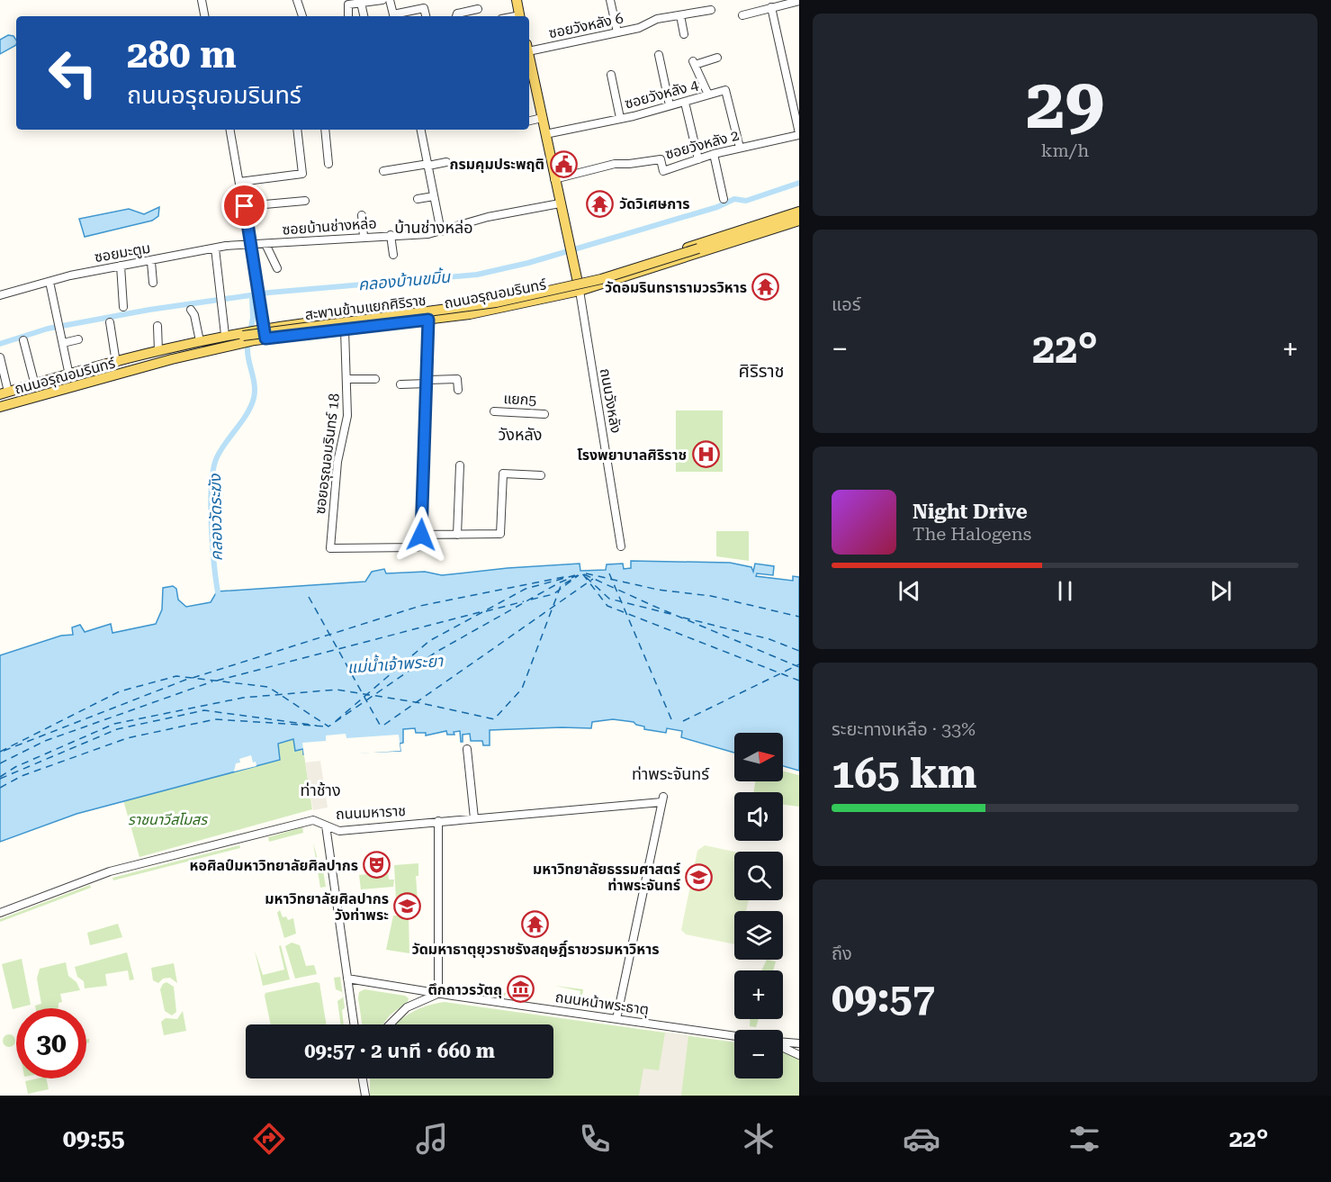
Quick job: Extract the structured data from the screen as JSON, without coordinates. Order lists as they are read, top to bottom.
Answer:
{
  "streets": {
    "main road": ["ถนนอรุณอมรินทร์", "สะพานข้ามแยกศิริราช", "ถนนวังหลัง"],
    "street": [
      "ซอยวังหลัง 6",
      "ซอยวังหลัง 4",
      "ซอยวังหลัง 2",
      "ซอยบ้านช่างหล่อ",
      "ซอยมะตูม",
      "แยก5",
      "ซอยอรุณอมรินทร์ 18",
      "ถนนมหาราช",
      "ถนนหน้าพระธาตุ"
    ]
  },
  "crossings": [
    ["ซอยวังหลัง 4", "ซอยวังหลัง 2"],
    ["ซอยวังหลัง 4", "ถนนวังหลัง"],
    ["ซอยวังหลัง 2", "ถนนวังหลัง"],
    ["ซอยบ้านช่างหล่อ", "ซอยมะตูม"],
    ["ซอยบ้านช่างหล่อ", "ถนนวังหลัง"],
    ["ถนนอรุณอมรินทร์", "สะพานข้ามแยกศิริราช"],
    ["ถนนอรุณอมรินทร์", "ถนนวังหลัง"],
    ["ถนนอรุณอมรินทร์", "ซอยอรุณอมรินทร์ 18"],
    ["ถนนมหาราช", "ถนนหน้าพระธาตุ"]
  ],
  "districts": [
    "บ้านช่างหล่อ",
    "ศิริราช",
    "วังหลัง",
    "ท่าพระจันทร์",
    "ท่าช้าง"
  ],
  "water": ["คลองบ้านขมิ้น", "คลองวัดระฆัง", "แม่น้ำเจ้าพระยา"],
  "parks": ["ราชนาวีสโมสร"],
  "places": {
    "public building": ["กรมคุมประพฤติ"],
    "temple": ["วัดวิเศษการ", "วัดอมรินทรารามวรวิหาร", "วัดมหาธาตุยุวราชรังสฤษฎิ์ราชวรมหาวิหาร"],
    "hospital": ["โรงพยาบาลศิริราช"],
    "theatre": ["หอศิลป์มหาวิทยาลัยศิลปากร"],
    "school or university": ["มหาวิทยาลัยธรรมศาสตร์ ท่าพระจันทร์", "มหาวิทยาลัยศิลปากร วังท่าพระ"],
    "museum": ["ตึกถาวรวัตถุ"]
  },
  "north": "right",
  "page": {
    "tile": [
      ["29", "km/h"],
      "แอร์",
      ["ระยะทางเหลือ · 33%", "165 km"],
      ["ถึง", "09:57"]
    ],
    "turn": ["280 m", "ถนนอรุณอมรินทร์"],
    "heat": ["−", "22°", "+"],
    "song": ["Night Drive", "The Halogens"],
    "map_buttons": ["+", "−"],
    "limit": "30",
    "trip": "09:57 · 2 นาที · 660 m",
    "tabs": ["09:55", "22°"]
  }
}
